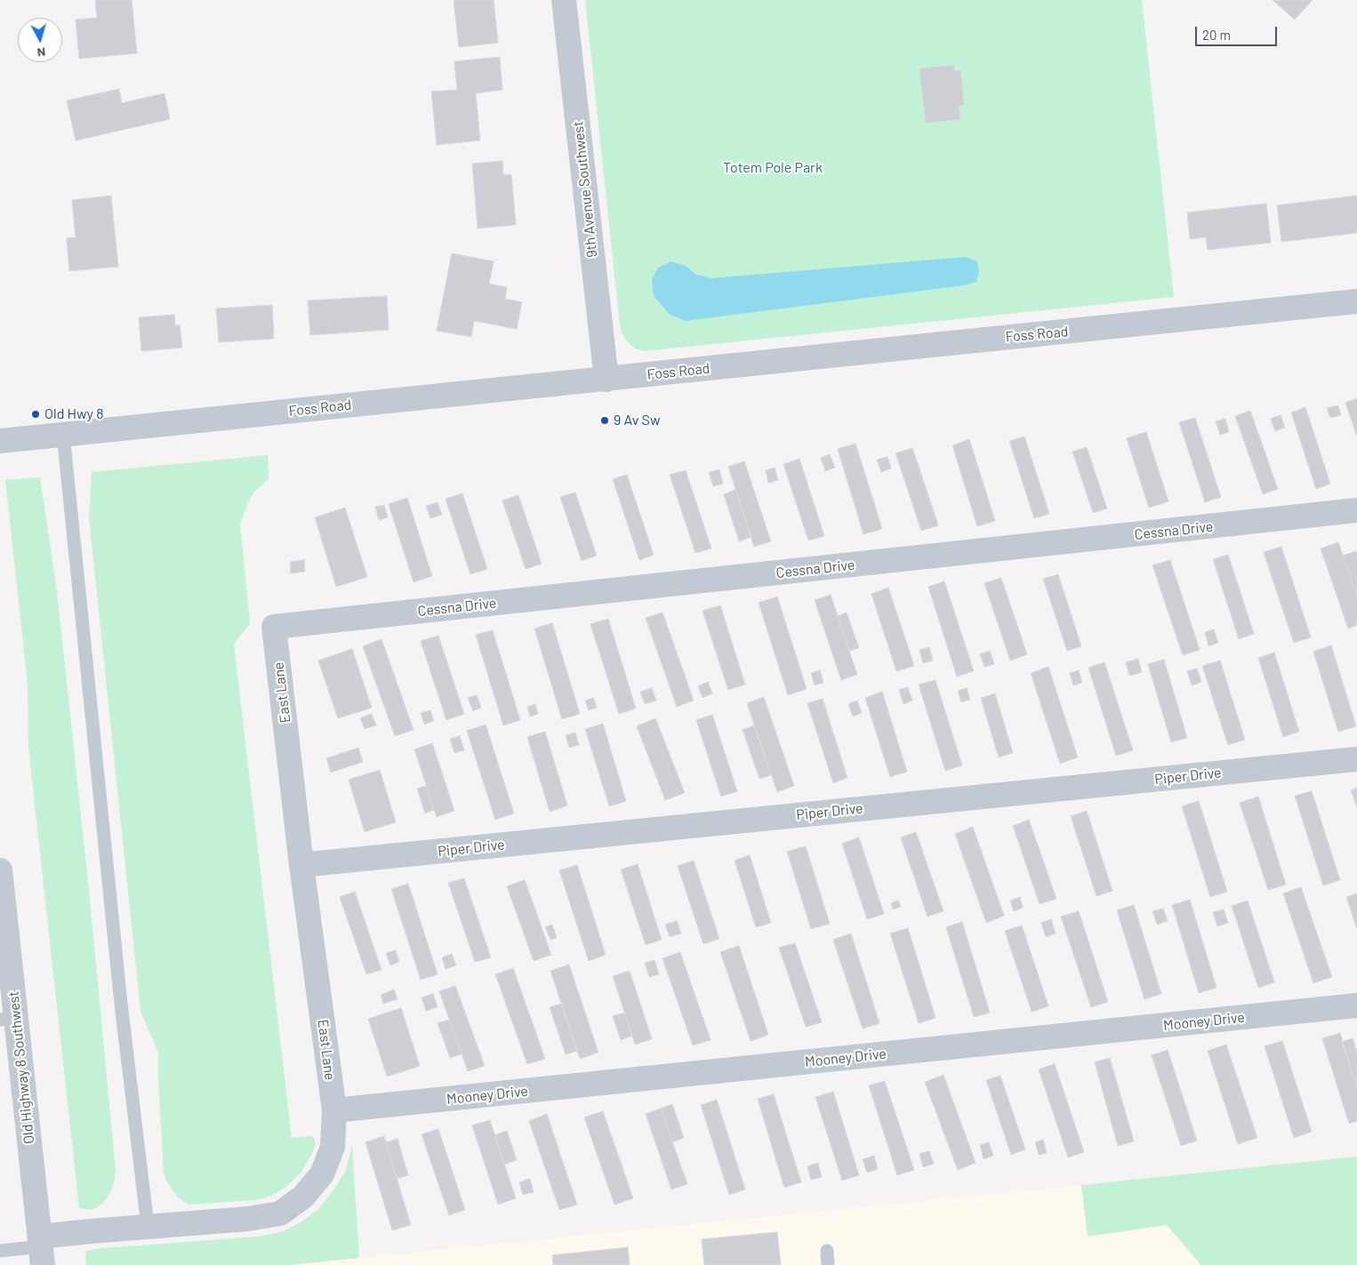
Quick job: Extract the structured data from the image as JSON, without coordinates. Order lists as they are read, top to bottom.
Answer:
{
  "streets": {
    "street": [
      "9th Avenue Southwest",
      "Foss Road",
      "Cessna Drive",
      "East Lane",
      "Piper Drive",
      "Mooney Drive",
      "Old Highway 8 Southwest"
    ]
  },
  "crossings": [
    ["9th Avenue Southwest", "Foss Road"],
    ["Cessna Drive", "East Lane"],
    ["East Lane", "Piper Drive"],
    ["East Lane", "Mooney Drive"],
    ["East Lane", "Old Highway 8 Southwest"]
  ],
  "parks": ["Totem Pole Park"],
  "places": ["Old Hwy 8", "9 Av Sw"],
  "scale_bar": "20 m",
  "north": "bottom"
}
